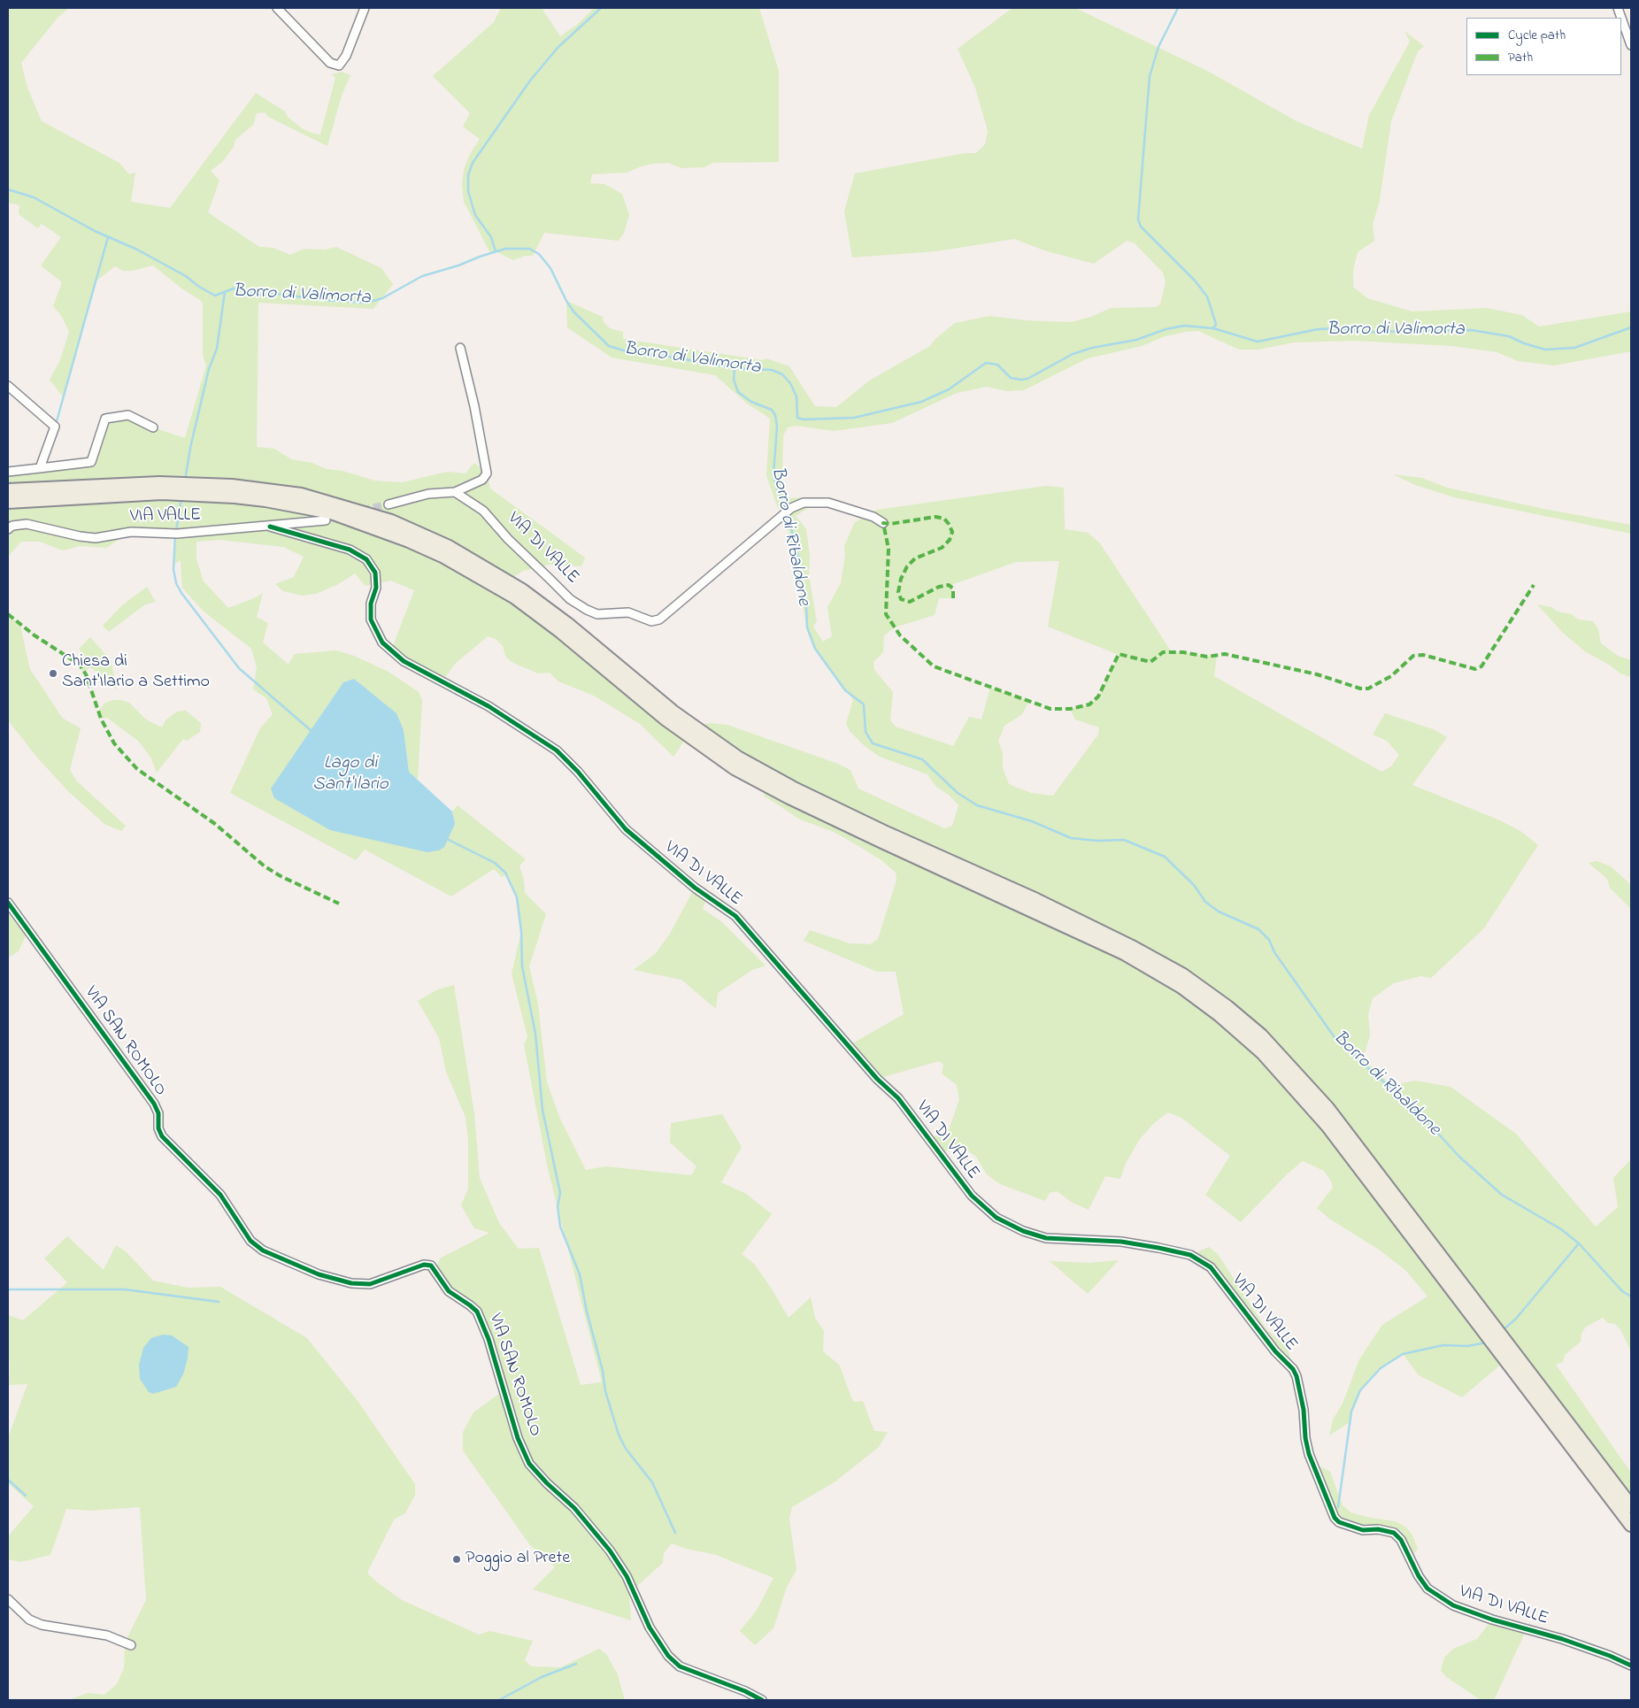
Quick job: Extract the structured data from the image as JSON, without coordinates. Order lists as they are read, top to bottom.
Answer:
{
  "streets": {
    "street": ["VIA VALLE", "VIA DI VALLE", "VIA SAN ROMOLO"]
  },
  "crossings": [
    ["VIA VALLE", "VIA DI VALLE"]
  ],
  "water": ["Borro di Valimorta", "Borro di Ribaldone", "Lago di Sant'Ilario"],
  "places": ["Chiesa di Sant'Ilario a Settimo", "Poggio al Prete"],
  "legend": ["Cycle path", "Path"]
}
